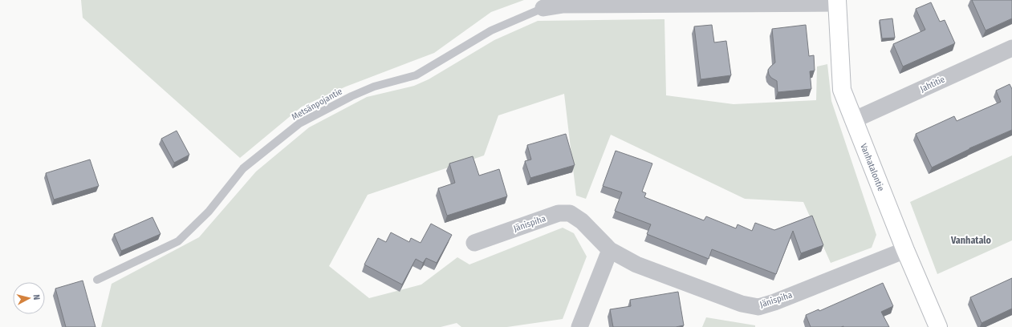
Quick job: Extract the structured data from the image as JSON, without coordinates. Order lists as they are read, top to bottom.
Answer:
{
  "streets": {
    "street": ["Jahtitie", "Vanhatalontie", "Jänispiha"],
    "lane": ["Metsänpojantie"]
  },
  "crossings": [
    ["Jahtitie", "Vanhatalontie"],
    ["Vanhatalontie", "Jänispiha"]
  ],
  "districts": ["Vanhatalo"],
  "north": "right"
}
